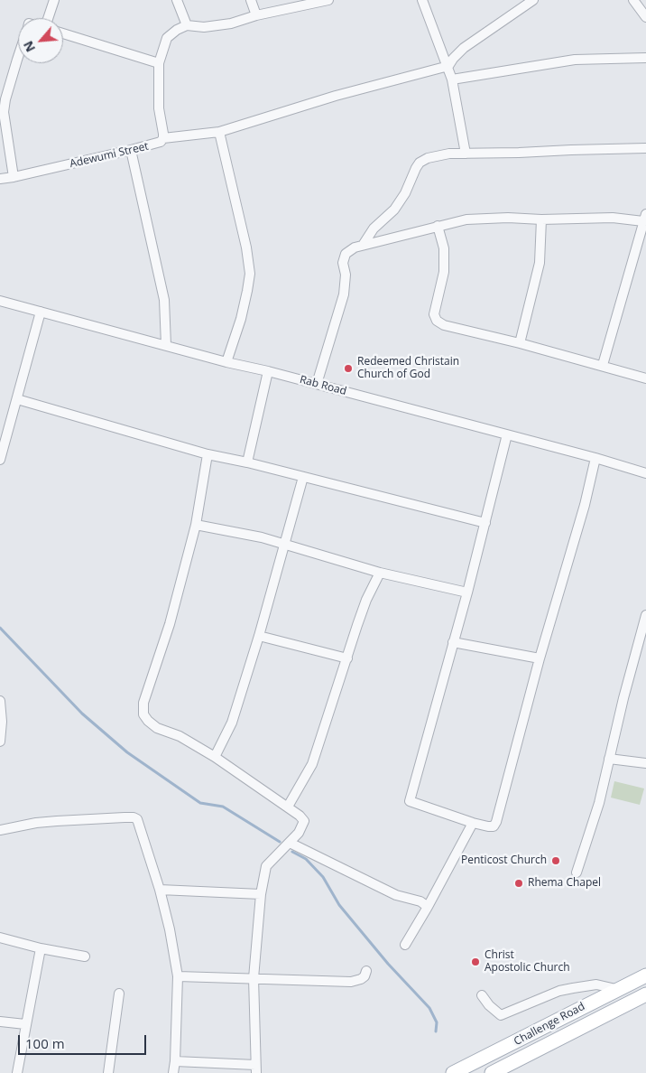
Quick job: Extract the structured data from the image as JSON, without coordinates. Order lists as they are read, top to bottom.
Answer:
{
  "streets": {
    "main road": ["Challenge Road"],
    "street": ["Adewumi Street", "Rab Road"]
  },
  "places": [
    "Redeemed Christain Church of God",
    "Penticost Church",
    "Rhema Chapel",
    "Christ Apostolic Church"
  ],
  "scale_bar": "100 m",
  "north": "bottom left"
}
